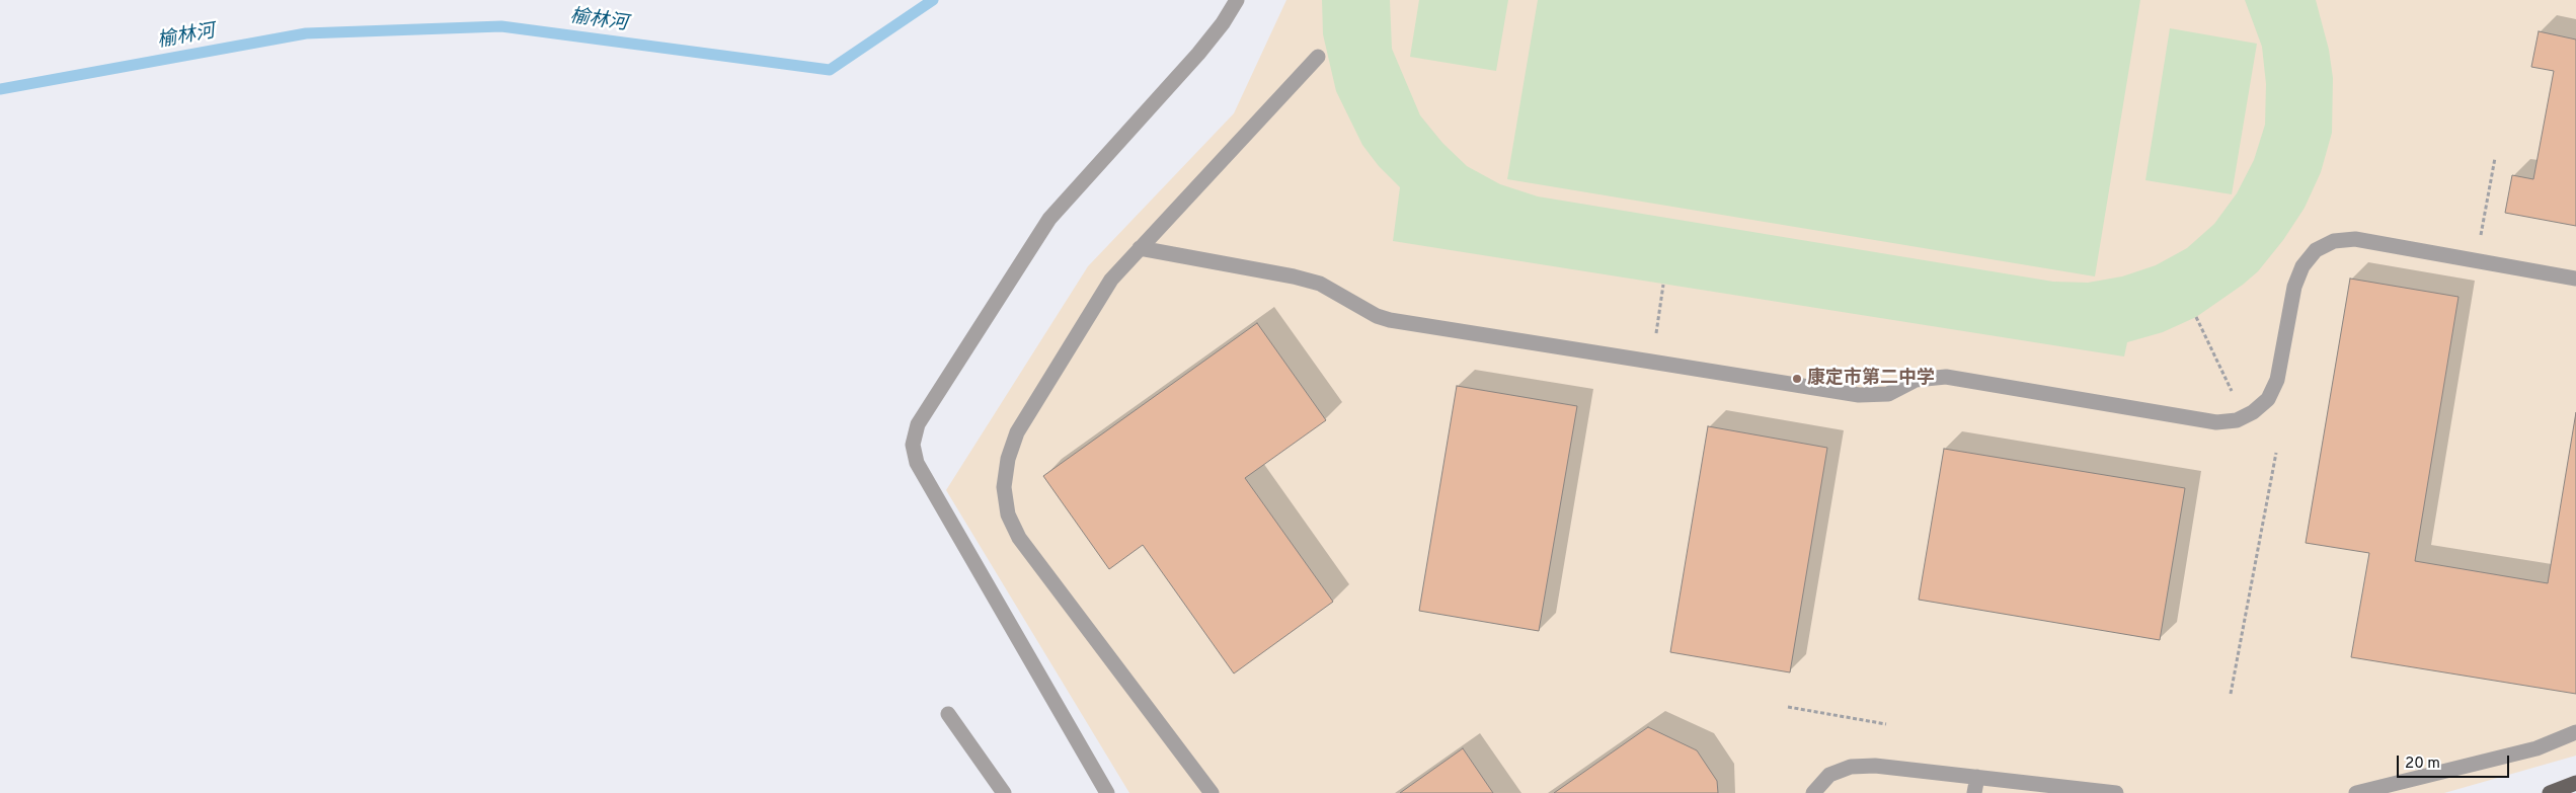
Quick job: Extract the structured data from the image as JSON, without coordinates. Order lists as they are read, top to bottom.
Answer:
{
  "water": ["榆林河"],
  "places": ["康定市第二中学"],
  "scale_bar": "20 m"
}
